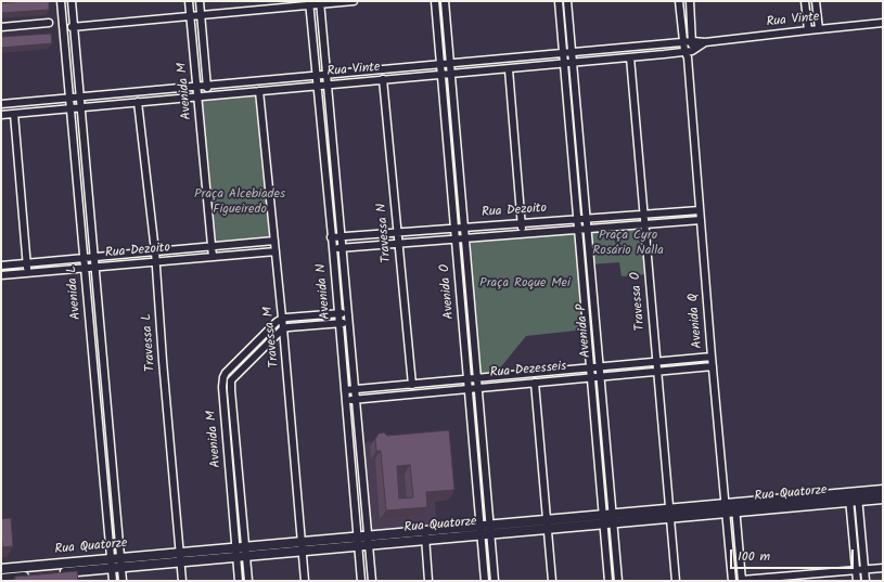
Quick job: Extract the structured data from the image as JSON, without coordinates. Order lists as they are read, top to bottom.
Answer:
{
  "streets": {
    "street": [
      "Rua Vinte",
      "Avenida M",
      "Rua Dezoito",
      "Travessa N",
      "Avenida N",
      "Avenida O",
      "Avenida L",
      "Travessa O",
      "Avenida Q",
      "Avenida P",
      "Travessa M",
      "Travessa L",
      "Rua Dezesseis",
      "Rua Quatorze"
    ]
  },
  "crossings": [
    ["Rua Vinte", "Avenida M"],
    ["Rua Vinte", "Travessa N"],
    ["Rua Vinte", "Avenida N"],
    ["Rua Vinte", "Avenida O"],
    ["Rua Vinte", "Avenida L"],
    ["Rua Vinte", "Travessa O"],
    ["Rua Vinte", "Avenida Q"],
    ["Rua Vinte", "Avenida P"],
    ["Rua Vinte", "Travessa M"],
    ["Rua Vinte", "Travessa L"],
    ["Avenida M", "Rua Dezoito"],
    ["Avenida M", "Rua Quatorze"],
    ["Rua Dezoito", "Travessa N"],
    ["Rua Dezoito", "Avenida N"],
    ["Rua Dezoito", "Avenida O"],
    ["Rua Dezoito", "Avenida L"],
    ["Rua Dezoito", "Travessa O"],
    ["Rua Dezoito", "Avenida Q"],
    ["Rua Dezoito", "Avenida P"],
    ["Rua Dezoito", "Travessa M"],
    ["Rua Dezoito", "Travessa L"],
    ["Travessa N", "Rua Dezesseis"],
    ["Avenida N", "Rua Dezesseis"],
    ["Avenida N", "Rua Quatorze"],
    ["Avenida O", "Rua Dezesseis"],
    ["Avenida O", "Rua Quatorze"],
    ["Avenida L", "Rua Quatorze"],
    ["Travessa O", "Rua Dezesseis"],
    ["Travessa O", "Rua Quatorze"],
    ["Avenida Q", "Rua Dezesseis"],
    ["Avenida Q", "Rua Quatorze"],
    ["Avenida P", "Rua Dezesseis"],
    ["Avenida P", "Rua Quatorze"],
    ["Travessa M", "Rua Quatorze"],
    ["Travessa L", "Rua Quatorze"]
  ],
  "parks": ["Praça Alcebiades Figueiredo", "Praça Cyro Rosário Nalla", "Praça Roque Mei"],
  "scale_bar": "100 m"
}
